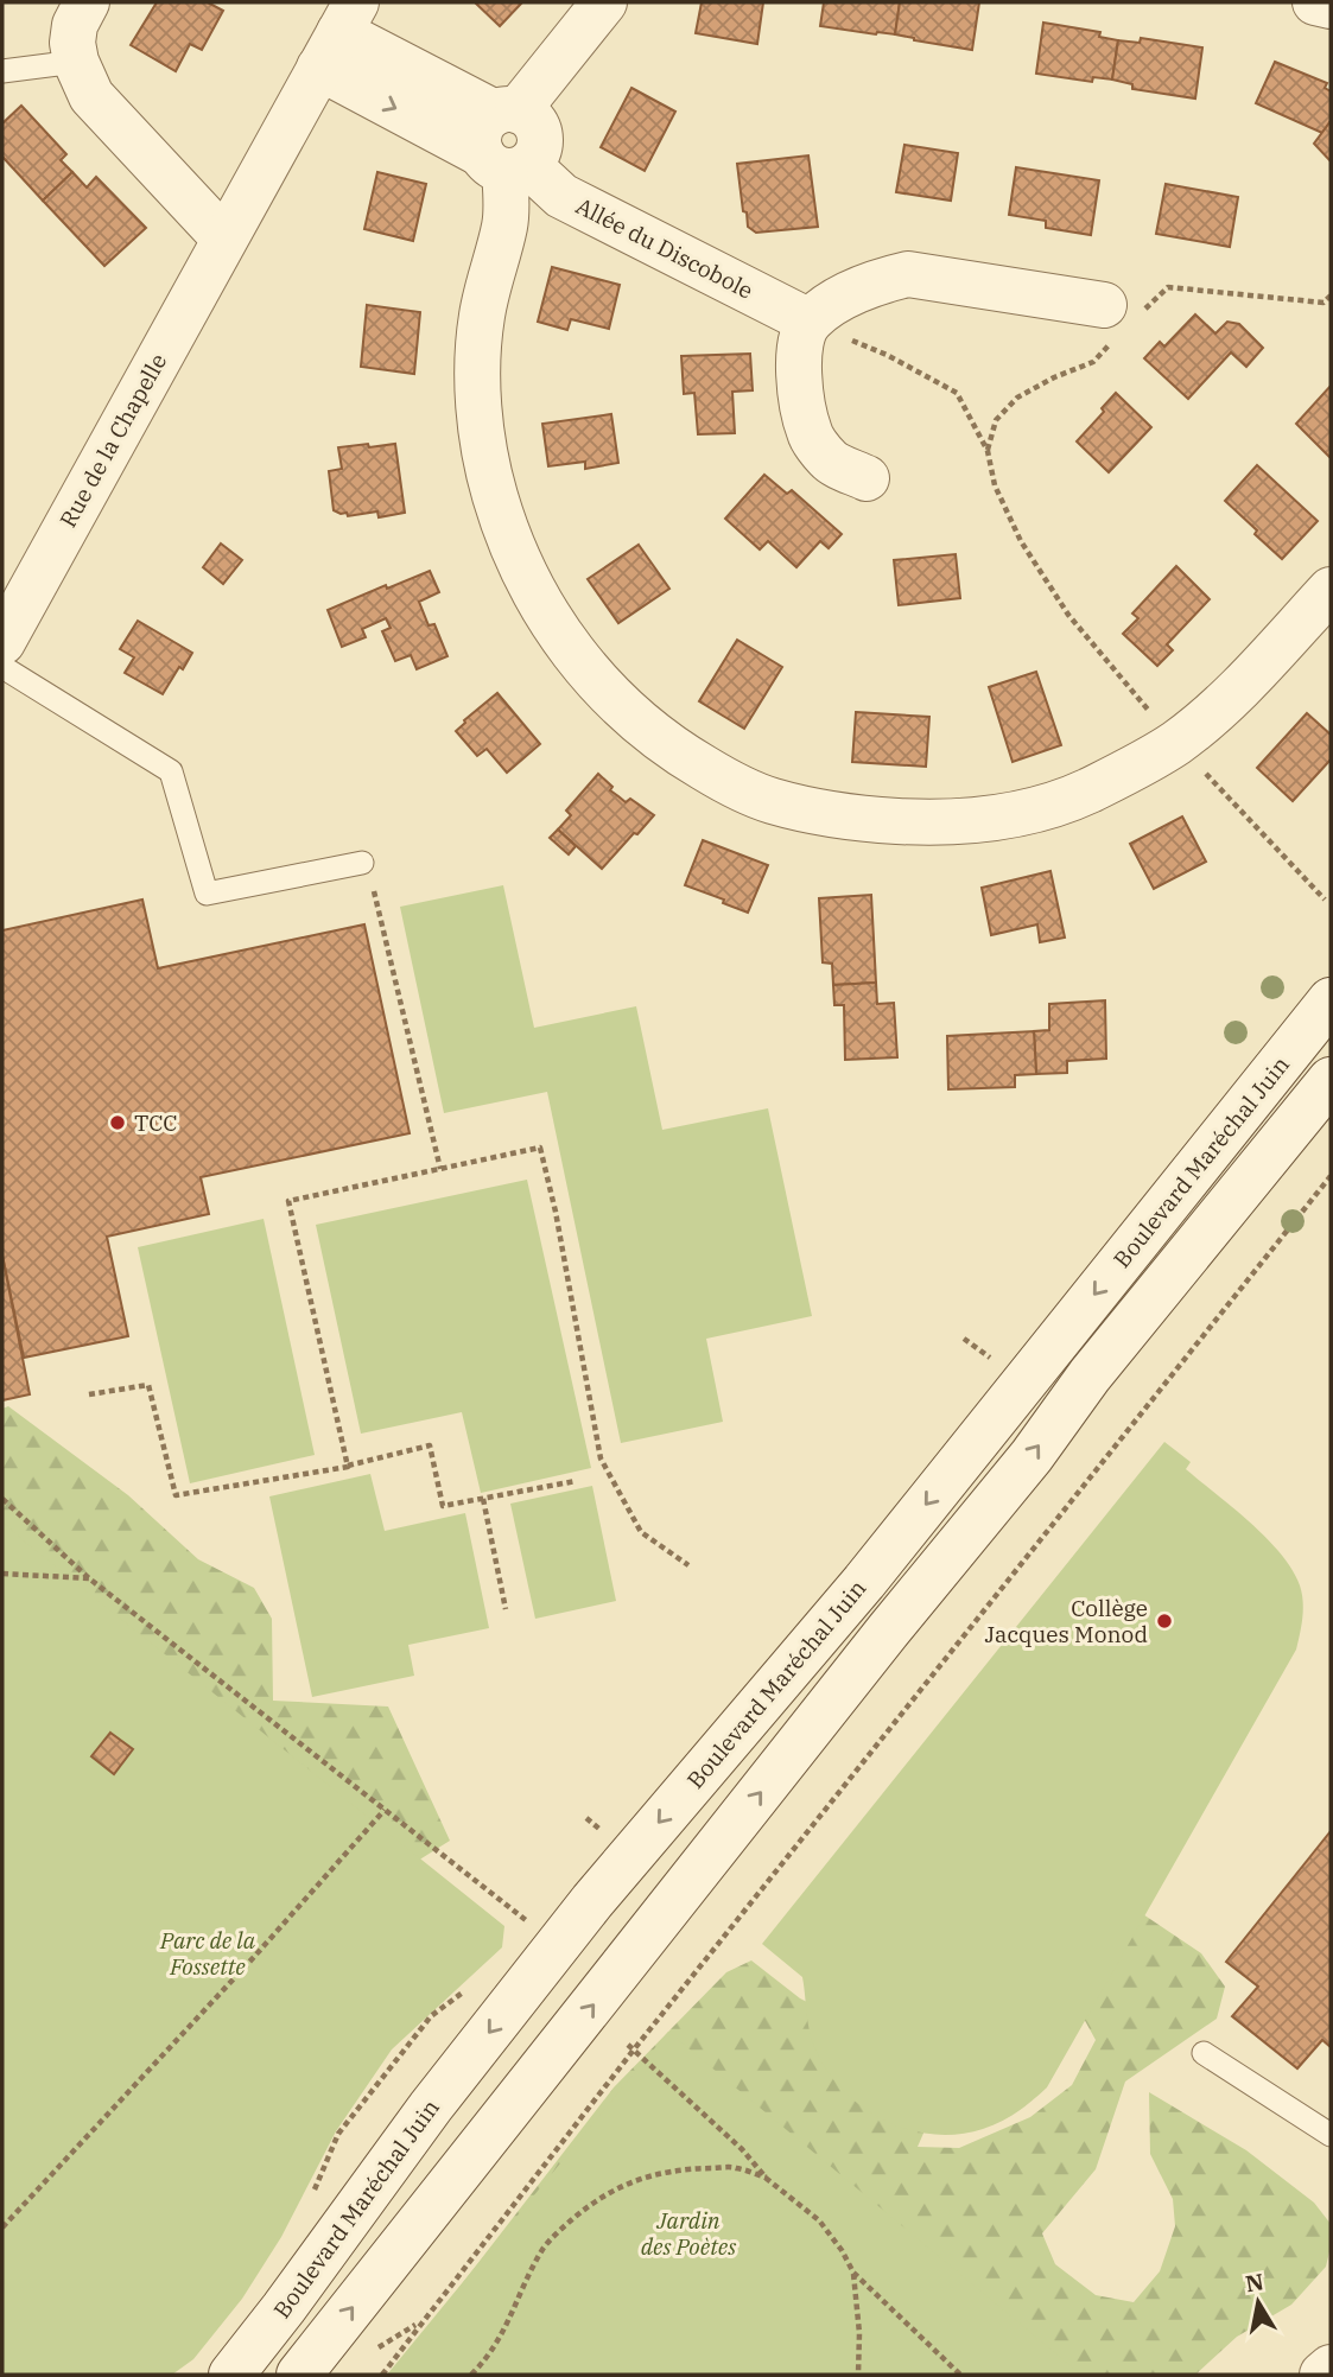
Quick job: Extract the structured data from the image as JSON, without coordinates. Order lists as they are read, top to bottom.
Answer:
{
  "streets": {
    "street": ["Allée du Discobole", "Rue de la Chapelle", "Boulevard Maréchal Juin"]
  },
  "crossings": [
    ["Allée du Discobole", "Rue de la Chapelle"]
  ],
  "parks": ["Parc de la Fossette", "Jardin des Poètes"],
  "places": ["TCC", "Collège Jacques Monod"],
  "north": "top"
}
